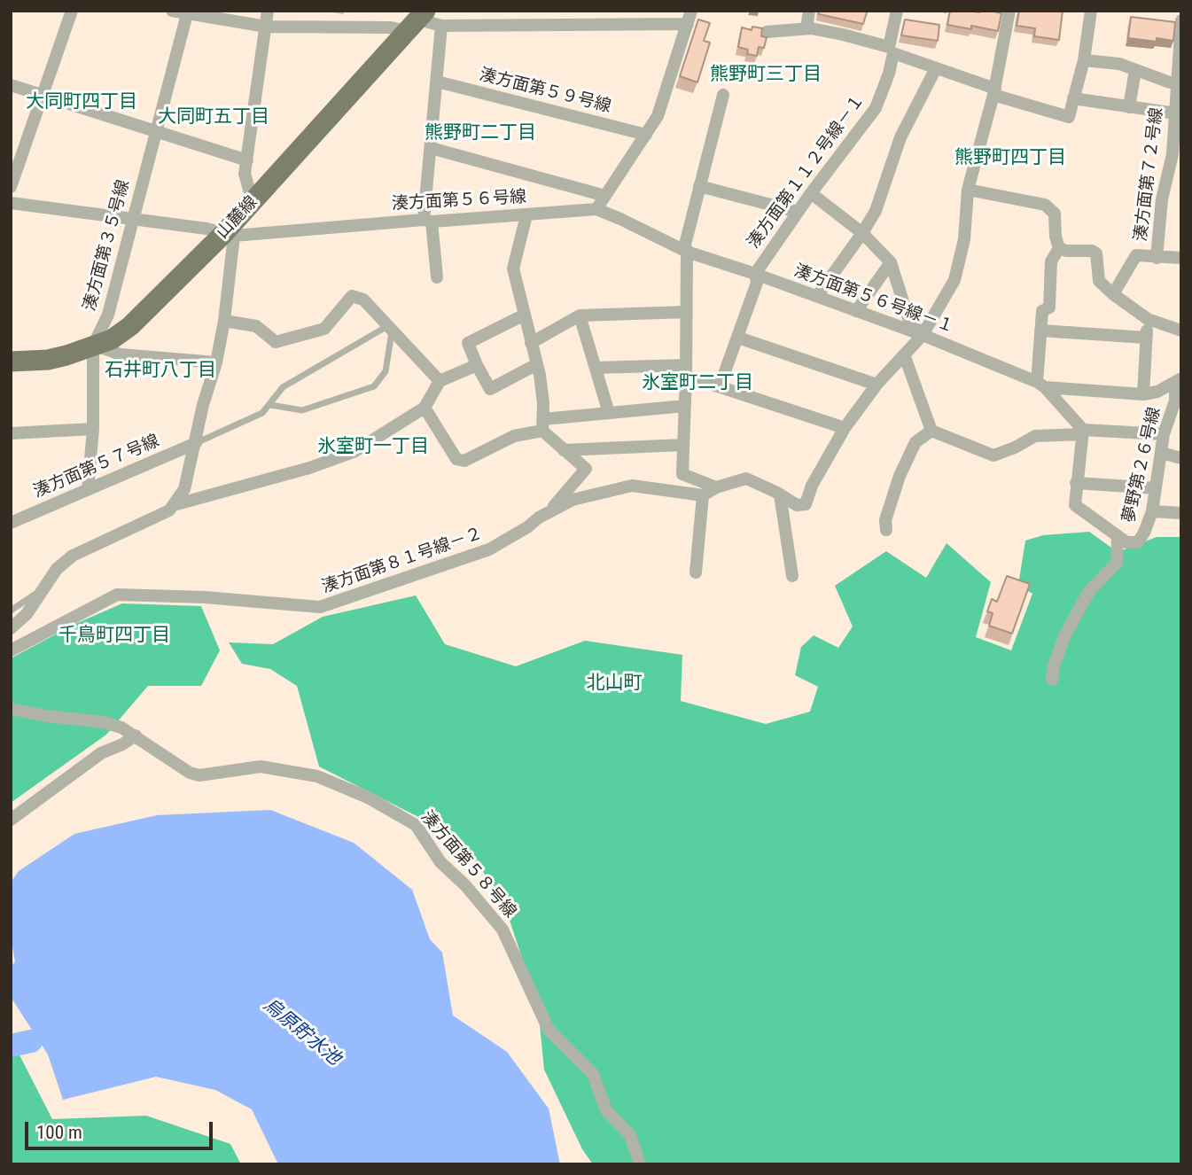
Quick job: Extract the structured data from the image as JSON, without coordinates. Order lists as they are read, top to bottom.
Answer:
{
  "streets": {
    "main road": ["山麓線"],
    "street": [
      "湊方面第５９号線",
      "湊方面第１１２号線－１",
      "湊方面第７２号線",
      "湊方面第５６号線",
      "湊方面第３５号線",
      "湊方面第５６号線－１",
      "夢野第２６号線",
      "湊方面第５７号線",
      "湊方面第８１号線－２",
      "湊方面第５８号線"
    ]
  },
  "crossings": [
    ["湊方面第１１２号線－１", "湊方面第５６号線－１"],
    ["湊方面第５６号線", "山麓線"],
    ["湊方面第５６号線", "湊方面第３５号線"],
    ["湊方面第５６号線", "湊方面第５６号線－１"],
    ["山麓線", "湊方面第３５号線"],
    ["湊方面第３５号線", "湊方面第５７号線"]
  ],
  "districts": [
    "熊野町三丁目",
    "大同町四丁目",
    "大同町五丁目",
    "熊野町二丁目",
    "熊野町四丁目",
    "石井町八丁目",
    "氷室町二丁目",
    "氷室町一丁目",
    "千鳥町四丁目",
    "北山町"
  ],
  "water": ["烏原貯水池"],
  "scale_bar": "100 m"
}
